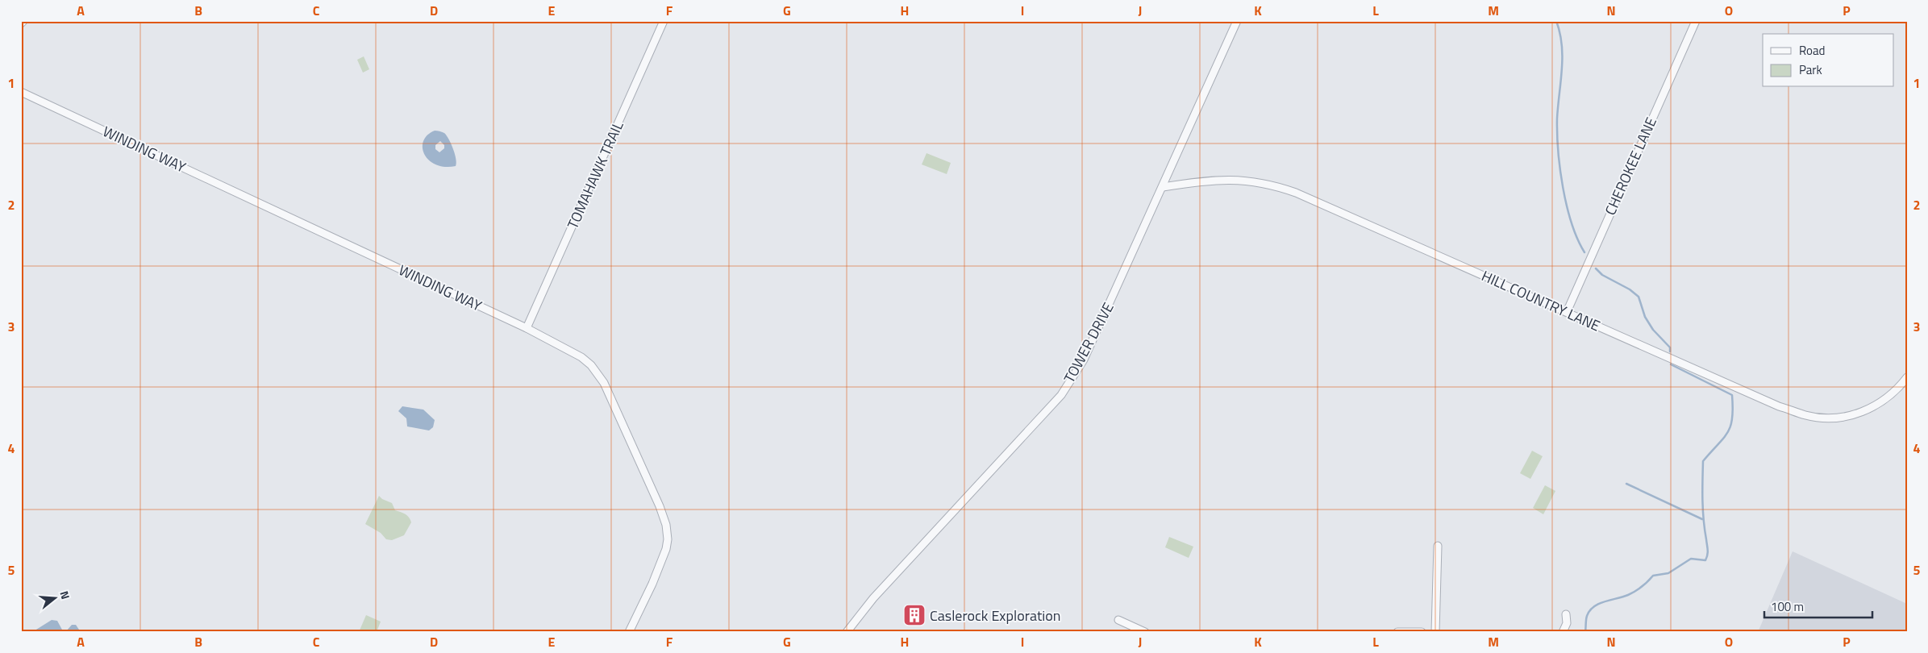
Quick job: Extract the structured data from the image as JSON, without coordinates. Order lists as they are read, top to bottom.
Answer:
{
  "streets": {
    "street": [
      "WINDING WAY",
      "CHEROKEE LANE",
      "TOMAHAWK TRAIL",
      "HILL COUNTRY LANE",
      "TOWER DRIVE"
    ]
  },
  "crossings": [
    ["WINDING WAY", "TOMAHAWK TRAIL"],
    ["CHEROKEE LANE", "HILL COUNTRY LANE"],
    ["HILL COUNTRY LANE", "TOWER DRIVE"]
  ],
  "places": {
    "building": ["Caslerock Exploration"]
  },
  "legend": ["Road", "Park"],
  "scale_bar": "100 m",
  "north": "right",
  "grid": {
    "columns": [
      "A",
      "B",
      "C",
      "D",
      "E",
      "F",
      "G",
      "H",
      "I",
      "J",
      "K",
      "L",
      "M",
      "N",
      "O",
      "P"
    ],
    "rows": [
      "1",
      "2",
      "3",
      "4",
      "5"
    ]
  }
}
